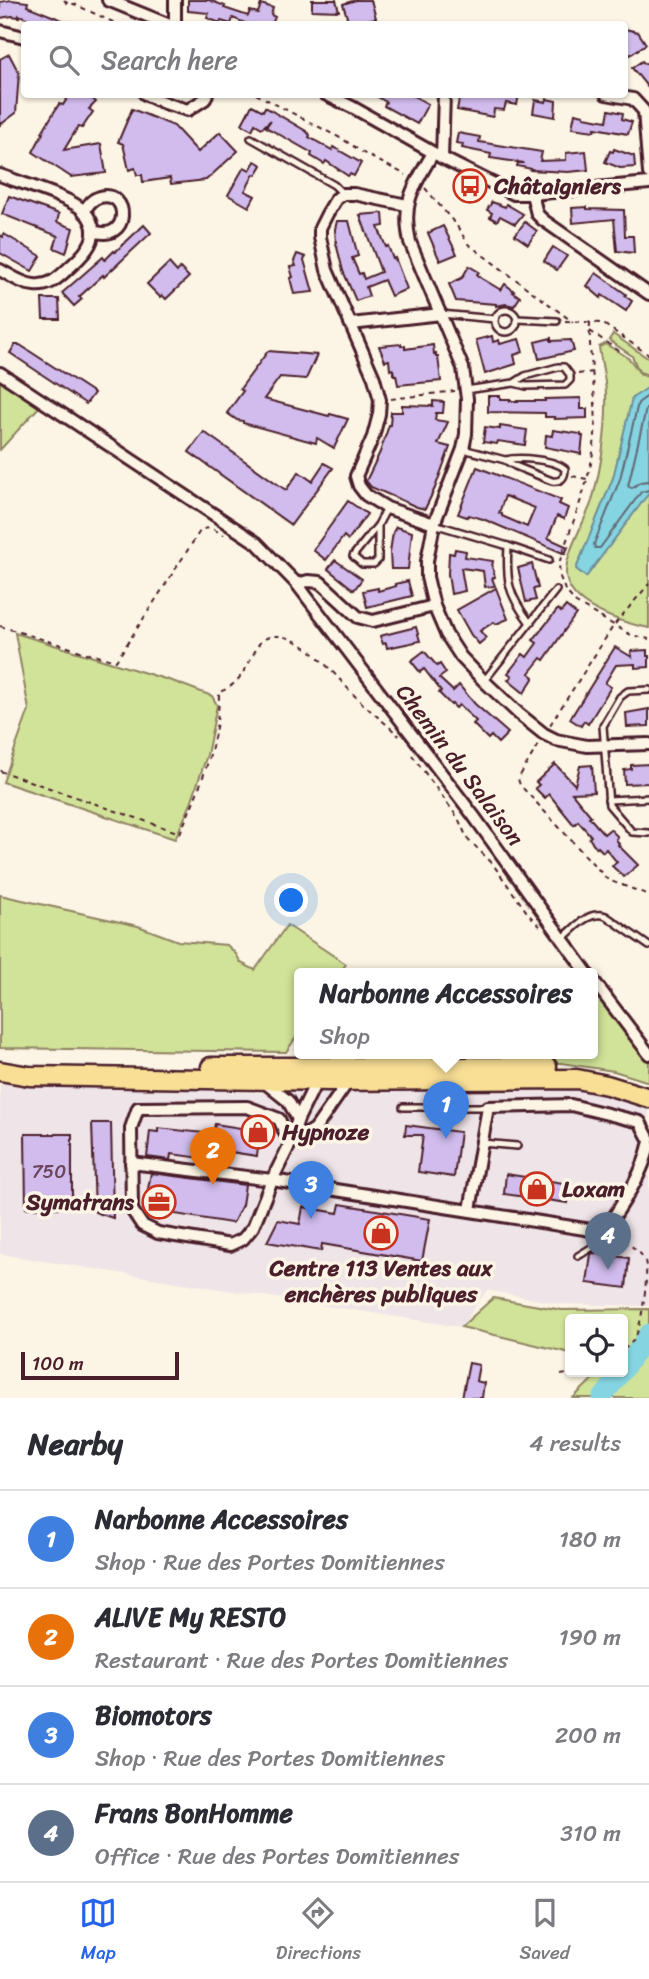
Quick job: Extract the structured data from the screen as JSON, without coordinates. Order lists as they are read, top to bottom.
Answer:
{
  "streets": {
    "street": ["Chemin du Salaison"]
  },
  "places": {
    "bus stop": ["Châtaigniers"],
    "shop": ["Hypnoze", "Loxam", "Centre 113 Ventes aux enchères publiques"],
    "office": ["Symatrans"]
  },
  "house_numbers": ["750"],
  "scale_bar": "100 m",
  "page": {
    "search": "Search here",
    "popup": ["Narbonne Accessoires", "Shop"],
    "pins": [
      "1",
      "2",
      "3",
      "4"
    ],
    "scale": "100 m",
    "heading": ["Nearby", "4 results"],
    "list": [
      {
        "mark": "1",
        "name": "Narbonne Accessoires",
        "note": "Shop · Rue des Portes Domitiennes",
        "value": "180 m"
      },
      {
        "mark": "2",
        "name": "ALIVE My RESTO",
        "note": "Restaurant · Rue des Portes Domitiennes",
        "value": "190 m"
      },
      {
        "mark": "3",
        "name": "Biomotors",
        "note": "Shop · Rue des Portes Domitiennes",
        "value": "200 m"
      },
      {
        "mark": "4",
        "name": "Frans BonHomme",
        "note": "Office · Rue des Portes Domitiennes",
        "value": "310 m"
      }
    ],
    "nav": ["Map", "Directions", "Saved"]
  }
}
